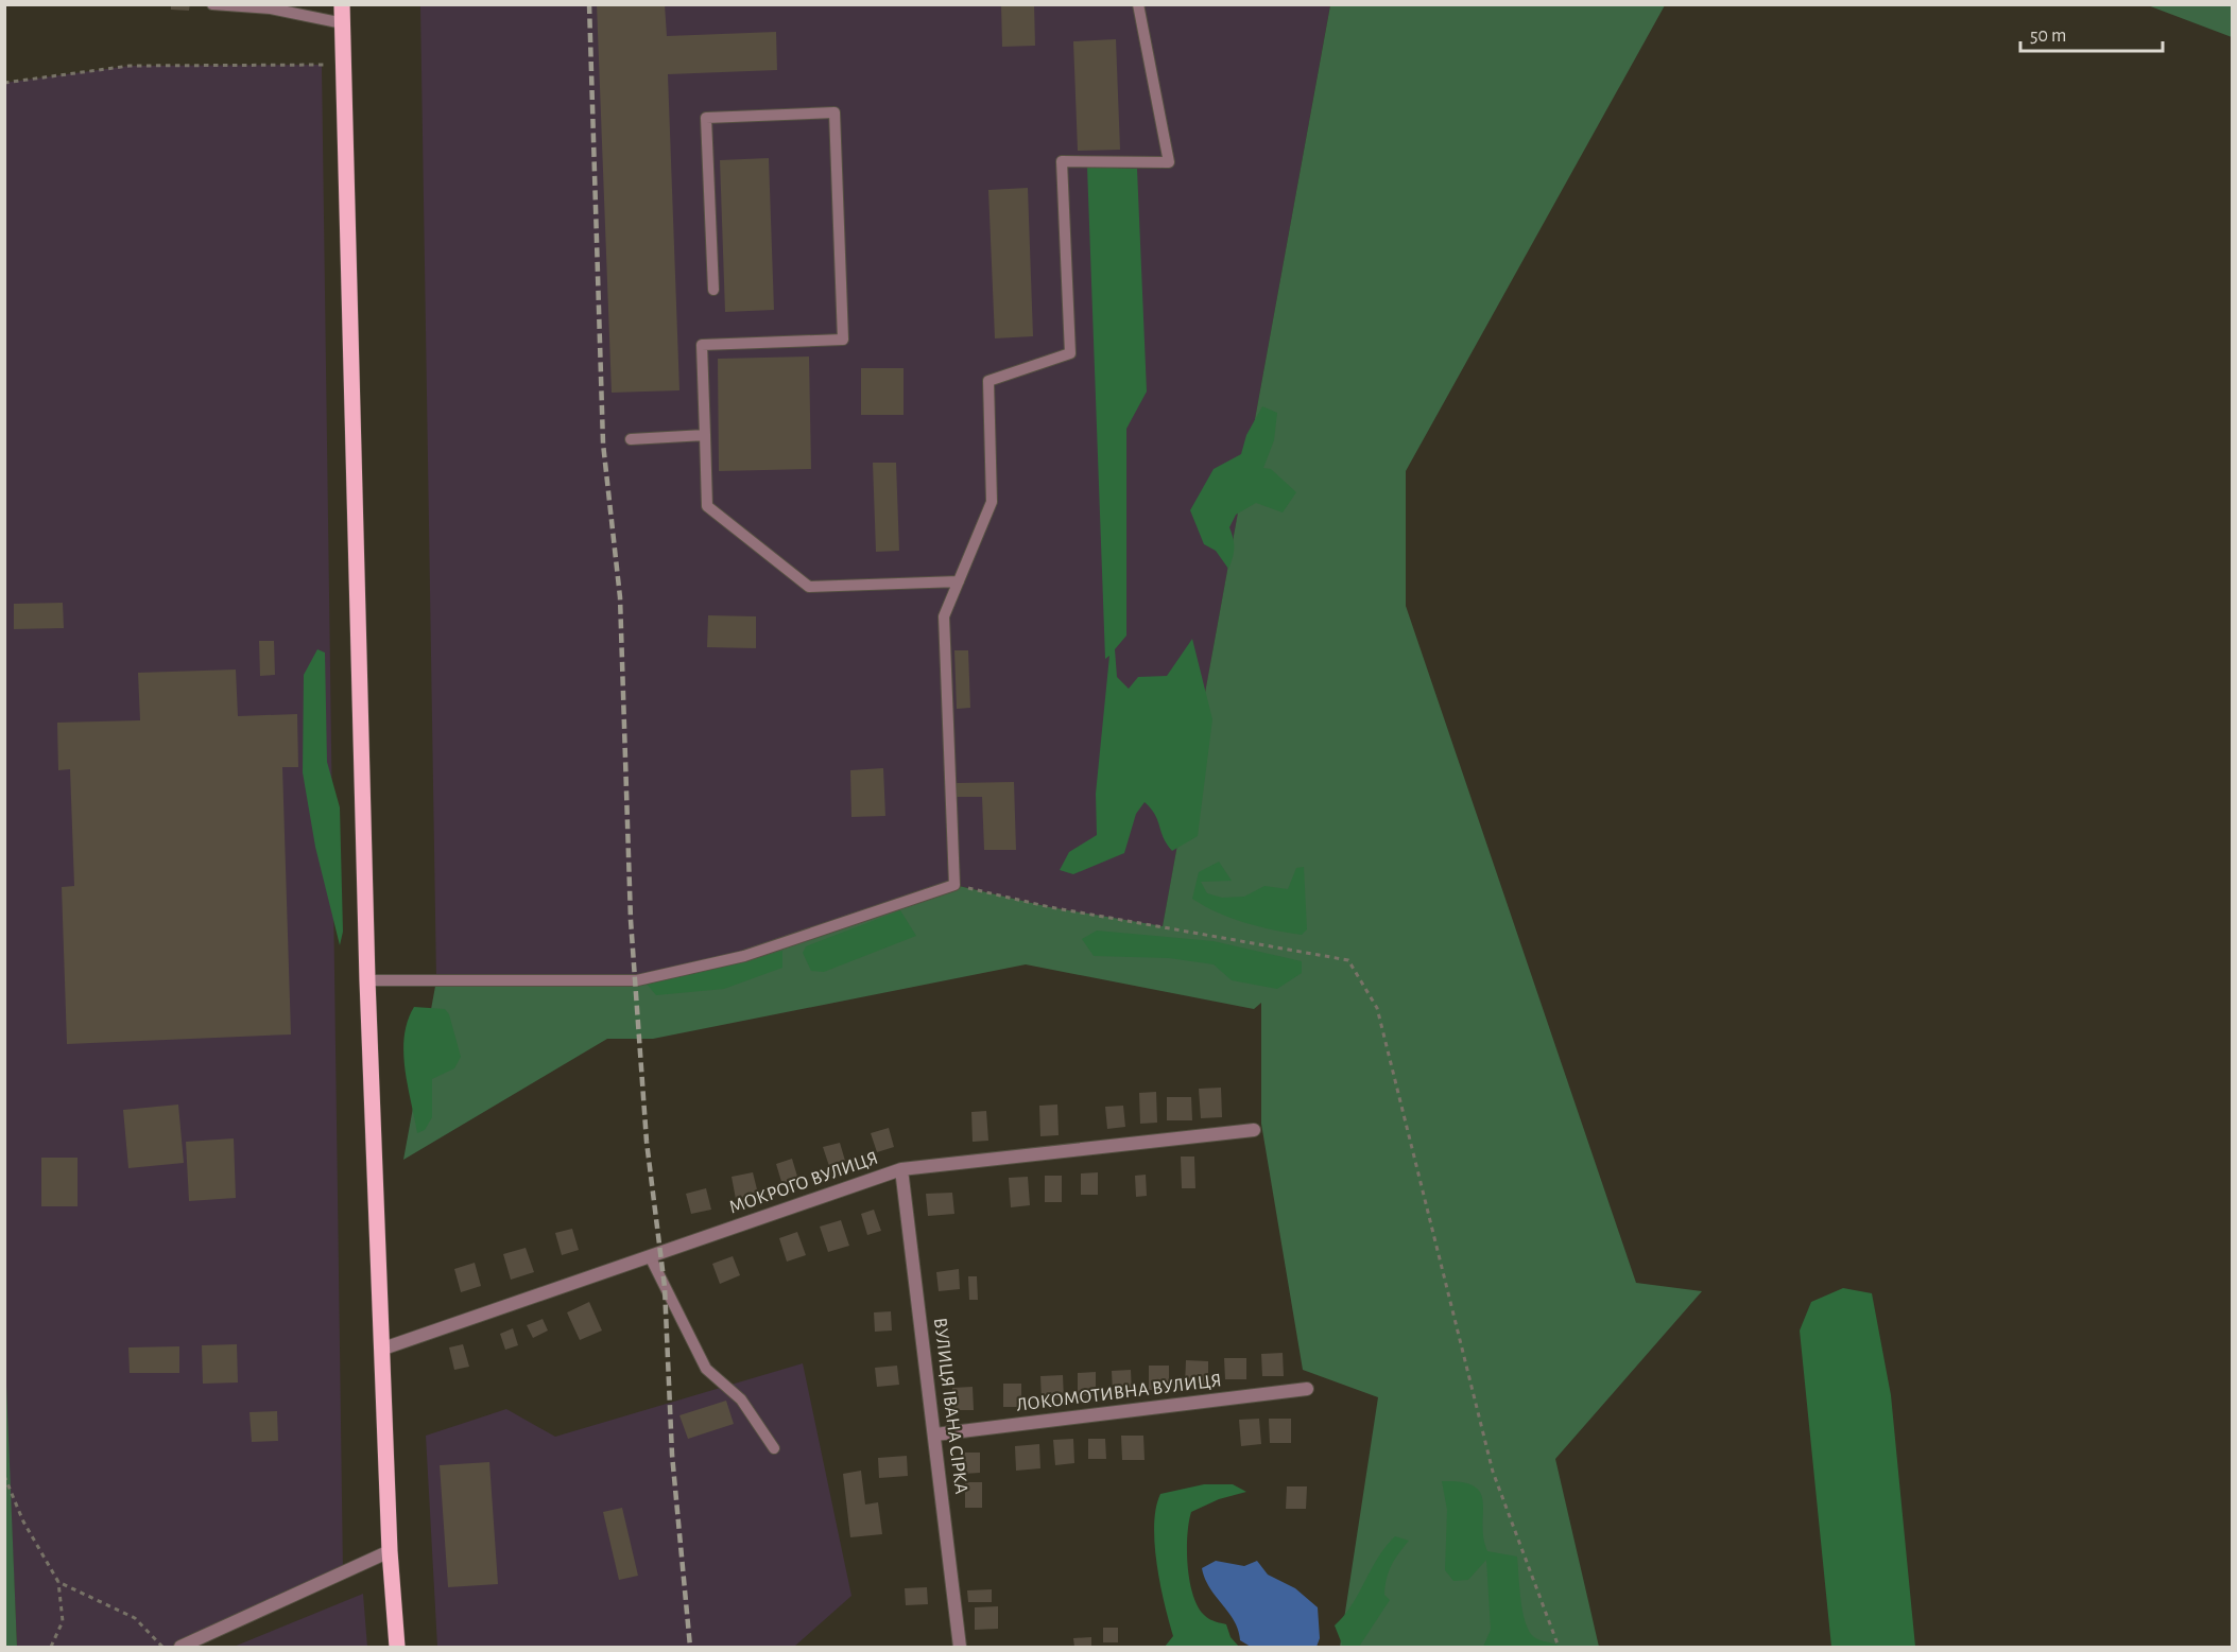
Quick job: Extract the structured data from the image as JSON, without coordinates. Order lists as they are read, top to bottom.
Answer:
{
  "streets": {
    "street": ["МОКРОГО ВУЛИЦЯ", "ЛОКОМОТИВНА ВУЛИЦЯ", "ВУЛИЦЯ ІВАНА СІРКА"]
  },
  "crossings": [
    ["МОКРОГО ВУЛИЦЯ", "ВУЛИЦЯ ІВАНА СІРКА"],
    ["ЛОКОМОТИВНА ВУЛИЦЯ", "ВУЛИЦЯ ІВАНА СІРКА"]
  ],
  "scale_bar": "50 m"
}
